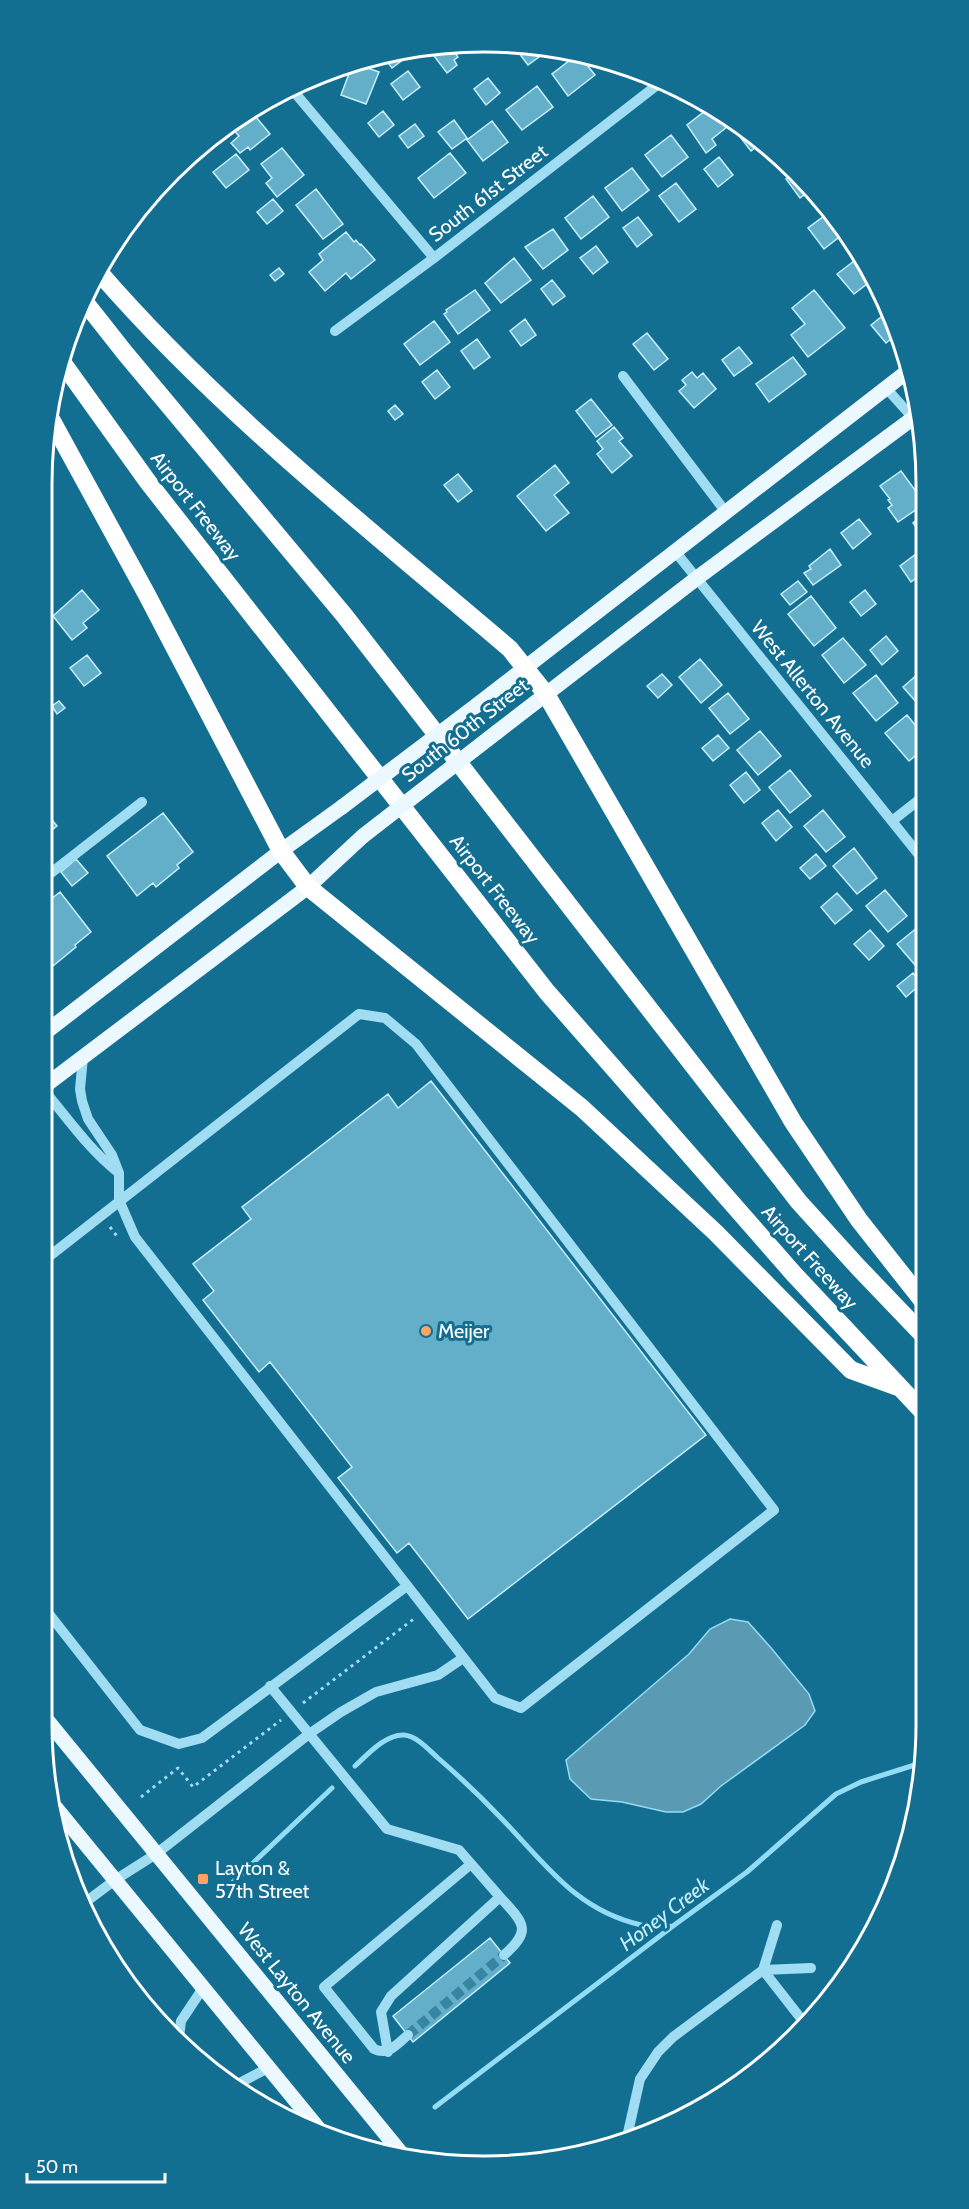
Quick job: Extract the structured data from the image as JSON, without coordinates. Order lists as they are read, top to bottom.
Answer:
{
  "streets": {
    "highway": ["Airport Freeway"],
    "main road": ["South 60th Street", "West Layton Avenue"],
    "street": ["South 61st Street", "West Allerton Avenue"]
  },
  "crossings": [
    ["West Allerton Avenue", "South 60th Street"]
  ],
  "water": ["Honey Creek"],
  "places": {
    "other": ["Meijer"],
    "transit": ["Layton & 57th Street"]
  },
  "scale_bar": "50 m"
}
